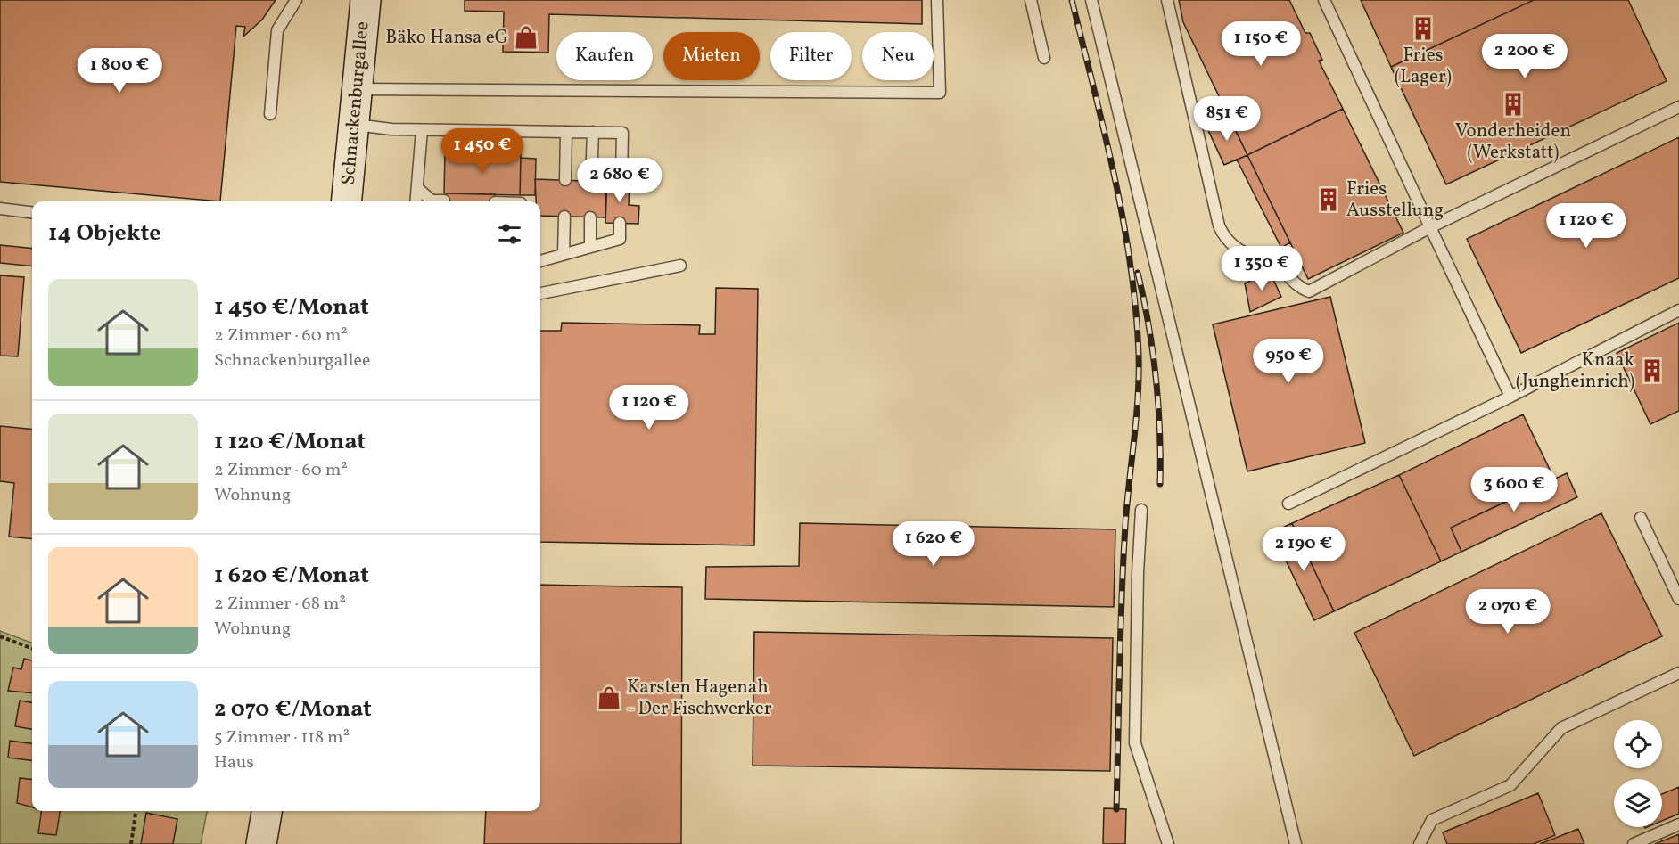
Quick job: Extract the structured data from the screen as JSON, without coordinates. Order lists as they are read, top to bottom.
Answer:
{
  "streets": {
    "main road": ["Schnackenburgallee"]
  },
  "places": {
    "building": [
      "Fries (Lager)",
      "Vonderheiden (Werkstatt)",
      "Fries Ausstellung",
      "Knaak (Jungheinrich)"
    ],
    "shop": ["Bäko Hansa eG", "Karsten Hagenah - Der Fischwerker"]
  },
  "page": {
    "price": [
      "1 150 €",
      "2 200 €",
      "1 800 €",
      "851 €",
      "1 450 €",
      "2 680 €",
      "1 120 €",
      "1 350 €",
      "950 €",
      "1 120 €",
      "3 600 €",
      "1 620 €",
      "2 190 €",
      "2 070 €"
    ],
    "chip": [
      "Kaufen",
      "Mieten",
      "Filter",
      "Neu"
    ],
    "heading": "14 Objekte",
    "list": [
      {
        "name": "1 450 €/Monat",
        "note": "2 Zimmer · 60 m² · Schnackenburgallee"
      },
      {
        "name": "1 120 €/Monat",
        "note": "2 Zimmer · 60 m² · Wohnung"
      },
      {
        "name": "1 620 €/Monat",
        "note": "2 Zimmer · 68 m² · Wohnung"
      },
      {
        "name": "2 070 €/Monat",
        "note": "5 Zimmer · 118 m² · Haus"
      }
    ]
  }
}
